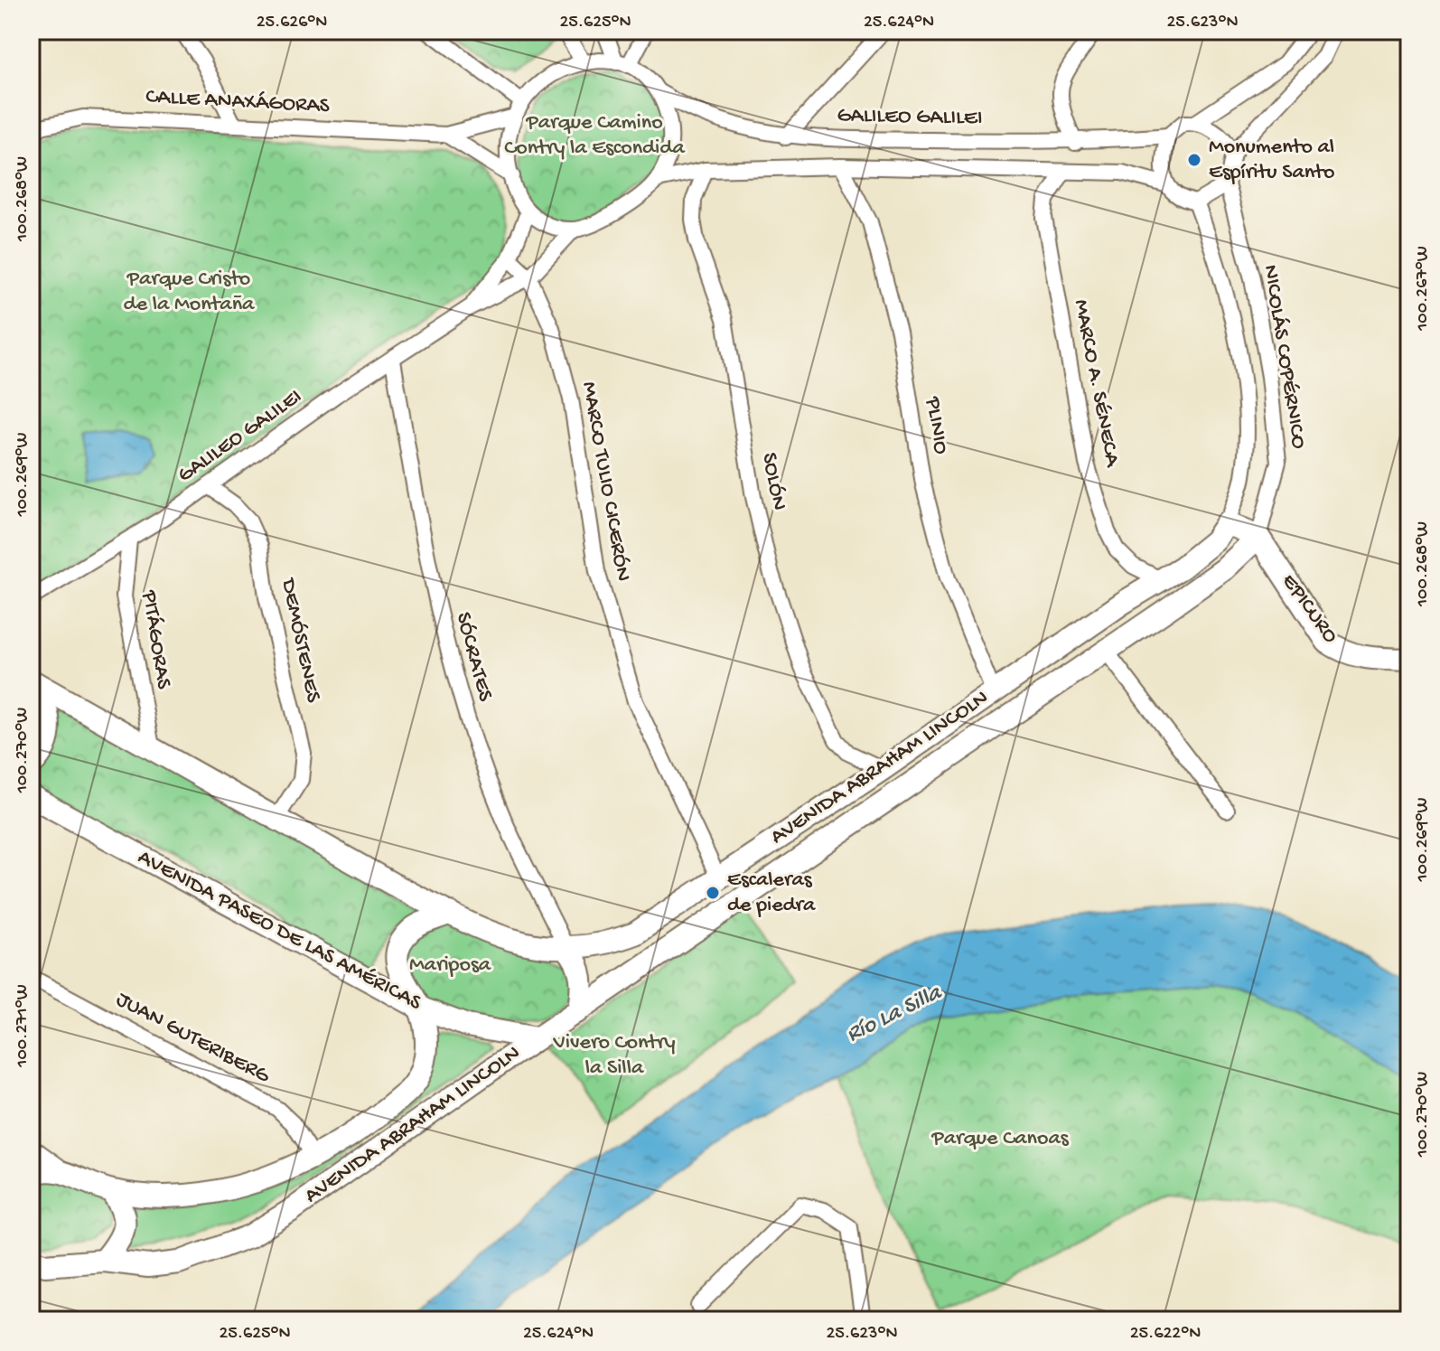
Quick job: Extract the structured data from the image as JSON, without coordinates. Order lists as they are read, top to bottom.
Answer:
{
  "streets": {
    "street": [
      "CALLE ANAXÁGORAS",
      "GALILEO GALILEI",
      "NICOLÁS COPÉRNICO",
      "MARCO A. SÉNECA",
      "PLINIO",
      "MARCO TULIO CICERÓN",
      "SOLÓN",
      "EPICURO",
      "PITÁGORAS",
      "DEMÓSTENES",
      "SÓCRATES",
      "AVENIDA ABRAHAM LINCOLN",
      "AVENIDA PASEO DE LAS AMÉRICAS",
      "JUAN GUTERIBERG"
    ]
  },
  "crossings": [
    ["CALLE ANAXÁGORAS", "GALILEO GALILEI"],
    ["GALILEO GALILEI", "NICOLÁS COPÉRNICO"],
    ["GALILEO GALILEI", "MARCO TULIO CICERÓN"],
    ["GALILEO GALILEI", "PITÁGORAS"],
    ["GALILEO GALILEI", "DEMÓSTENES"],
    ["GALILEO GALILEI", "SÓCRATES"],
    ["NICOLÁS COPÉRNICO", "EPICURO"],
    ["NICOLÁS COPÉRNICO", "AVENIDA ABRAHAM LINCOLN"],
    ["MARCO A. SÉNECA", "AVENIDA ABRAHAM LINCOLN"],
    ["PLINIO", "AVENIDA ABRAHAM LINCOLN"],
    ["MARCO TULIO CICERÓN", "AVENIDA ABRAHAM LINCOLN"],
    ["SOLÓN", "AVENIDA ABRAHAM LINCOLN"],
    ["EPICURO", "AVENIDA ABRAHAM LINCOLN"],
    ["SÓCRATES", "AVENIDA ABRAHAM LINCOLN"],
    ["AVENIDA ABRAHAM LINCOLN", "AVENIDA PASEO DE LAS AMÉRICAS"],
    ["AVENIDA ABRAHAM LINCOLN", "JUAN GUTERIBERG"]
  ],
  "water": ["Río La Silla"],
  "parks": [
    "Parque Camino Contry la Escondida",
    "Parque Cristo de la Montaña",
    "Mariposa",
    "Vivero Contry la Silla",
    "Parque Canoas"
  ],
  "places": ["Monumento al Espíritu Santo", "Escaleras de piedra"],
  "coordinates": [
    "25.626°N",
    "25.625°N",
    "25.624°N",
    "25.623°N",
    "100.268°W",
    "100.267°W",
    "100.269°W",
    "100.270°W",
    "100.271°W",
    "25.622°N"
  ]
}
